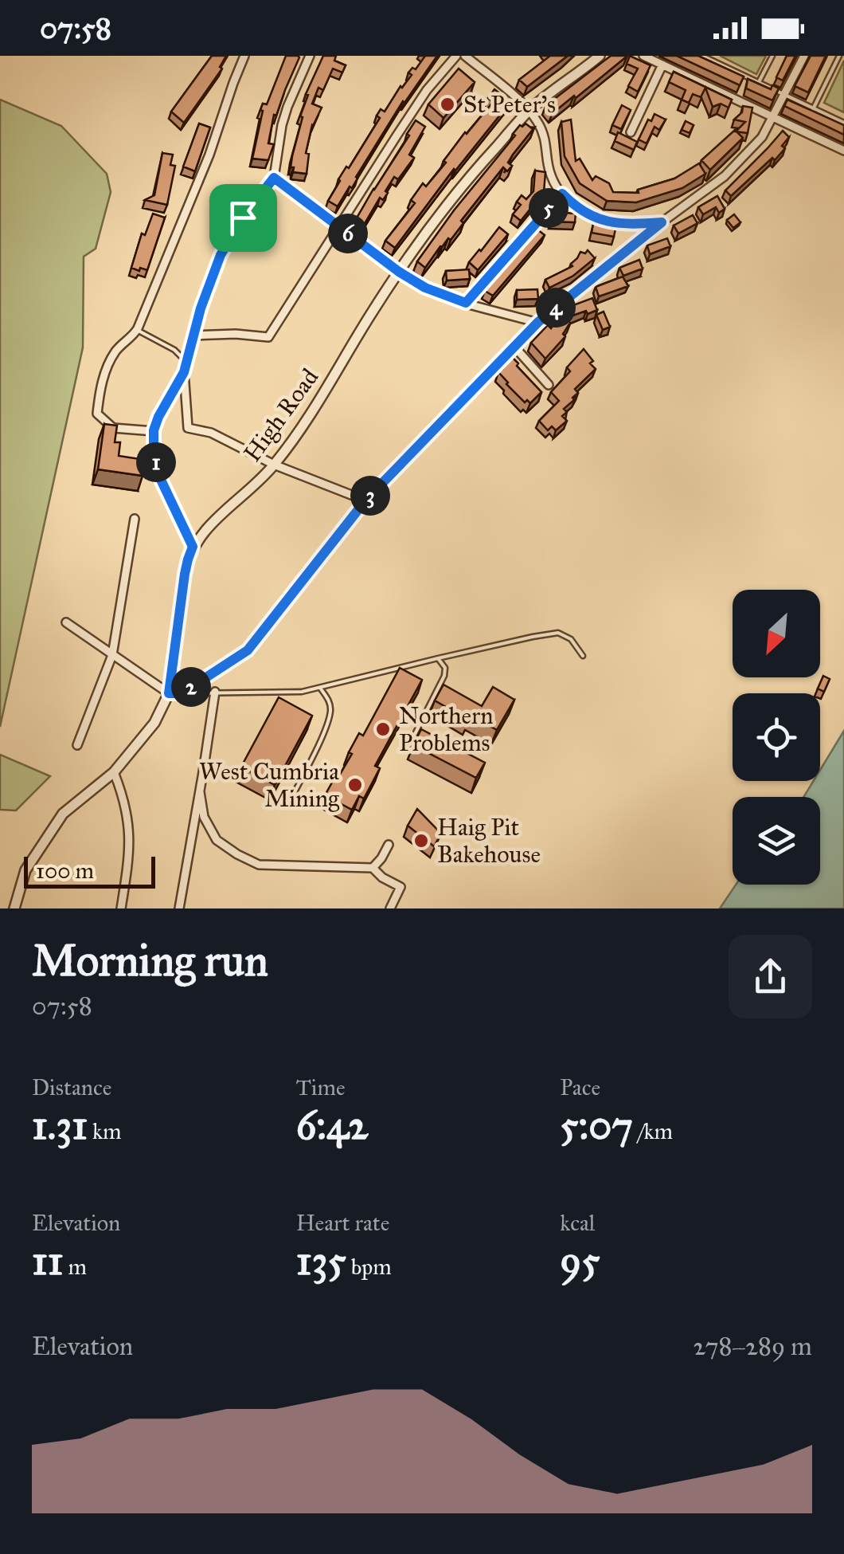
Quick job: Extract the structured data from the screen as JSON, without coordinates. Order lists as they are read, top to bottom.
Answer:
{
  "streets": {
    "street": ["High Road"]
  },
  "places": [
    "St Peter's",
    "Northern Problems",
    "West Cumbria Mining",
    "Haig Pit Bakehouse"
  ],
  "scale_bar": "100 m",
  "north": "bottom left",
  "page": {
    "status": "07:58",
    "pins": [
      "5",
      "6",
      "4",
      "1",
      "3",
      "2"
    ],
    "scale": "100 m",
    "heading": ["Morning run", "07:58"],
    "stats": [
      ["Distance", "1.31 km"],
      ["Time", "6:42"],
      ["Pace", "5:07 /km"],
      ["Elevation", "11 m"],
      ["Heart rate", "135 bpm"],
      ["kcal", "95"]
    ],
    "chart": ["Elevation", "278–289 m"]
  }
}
